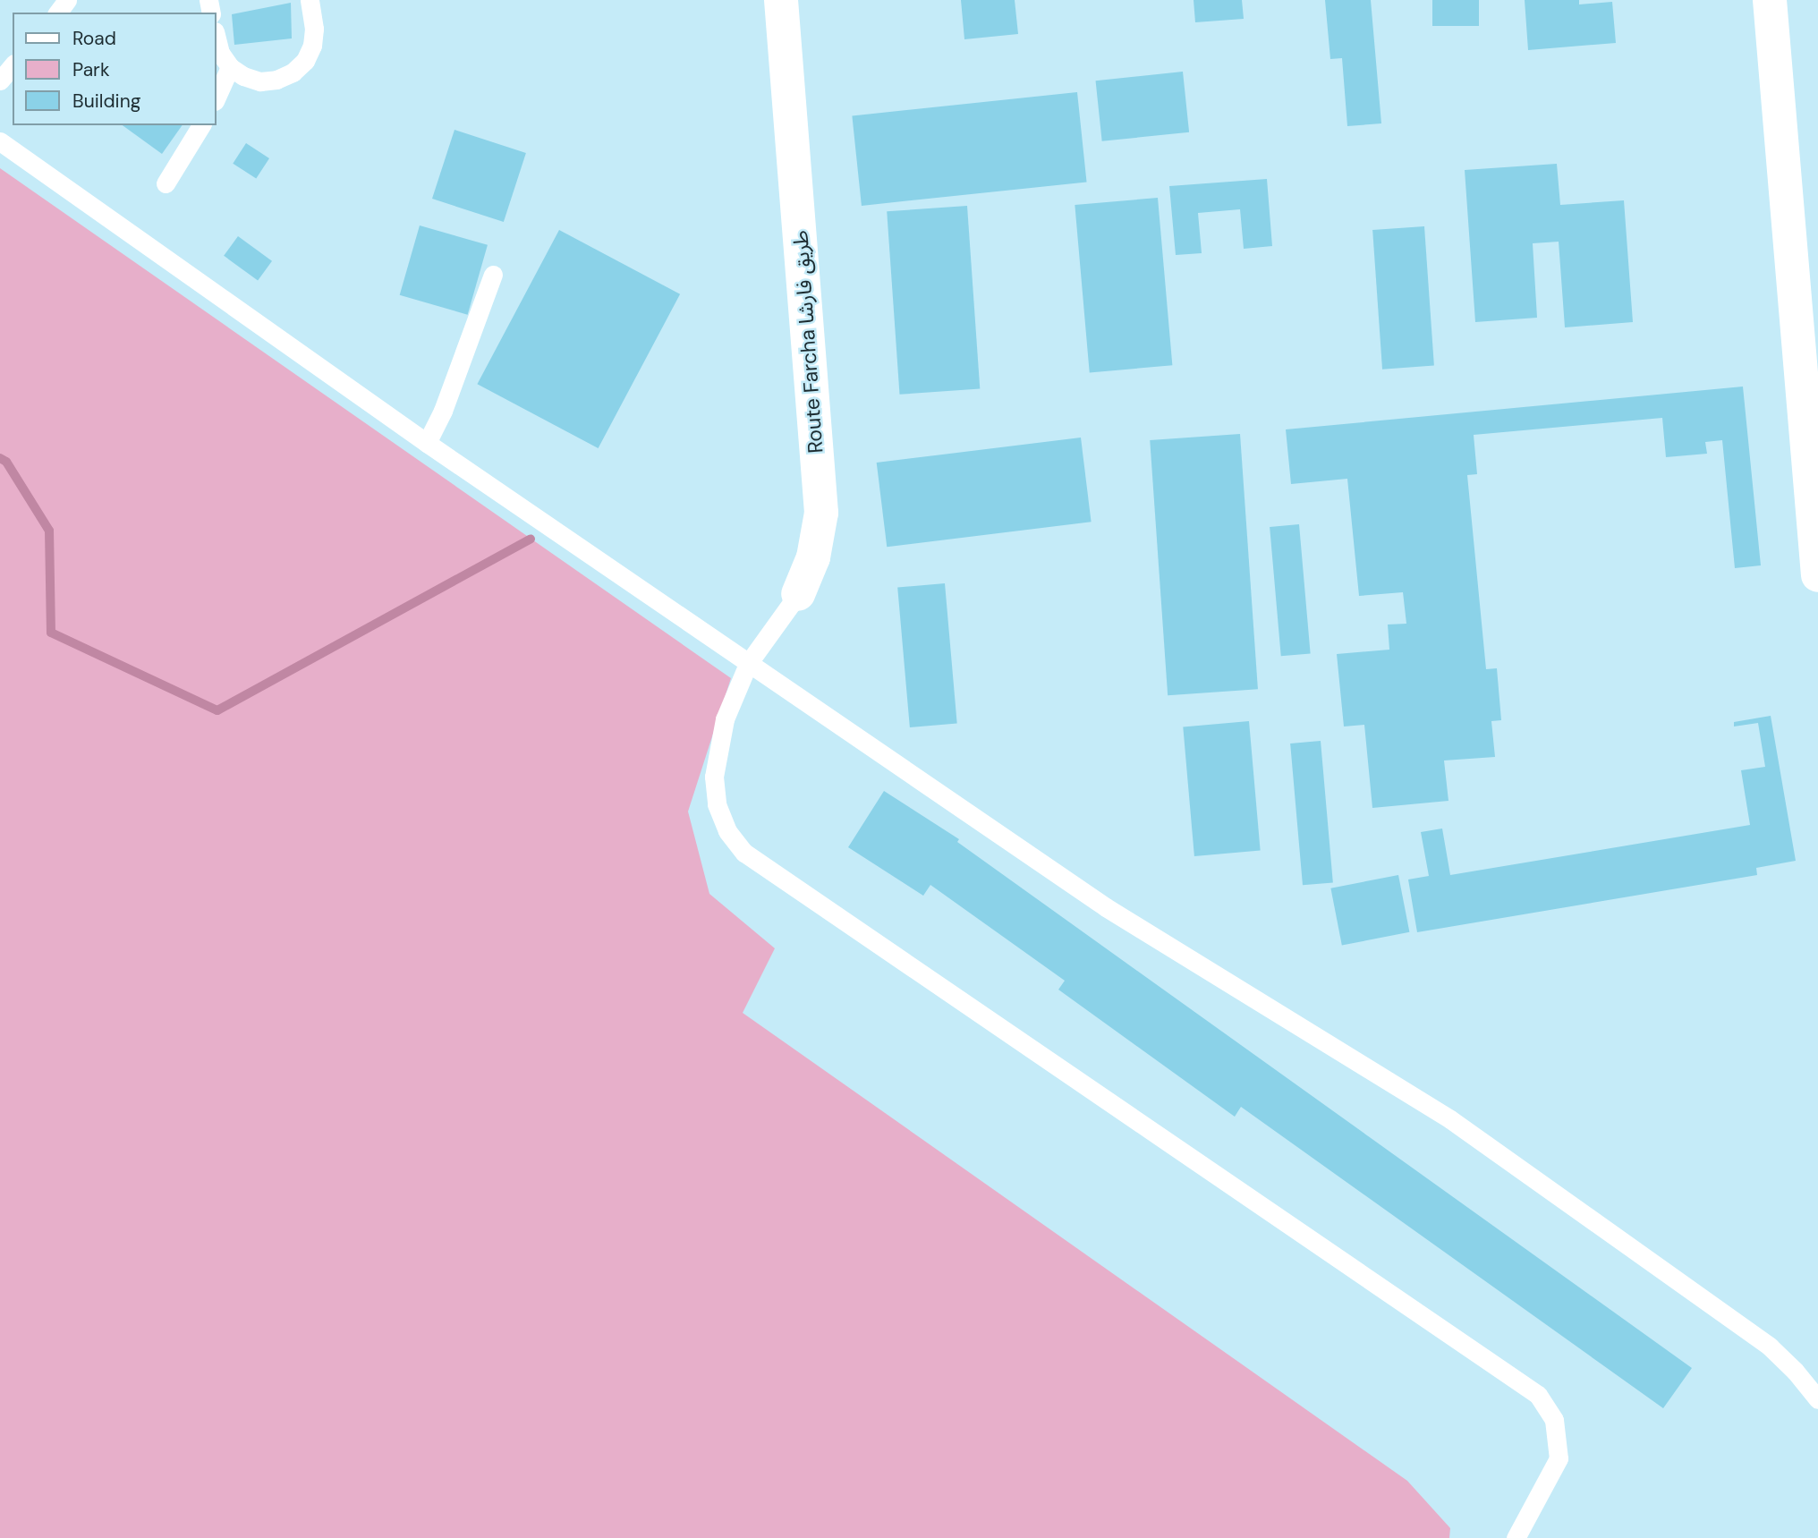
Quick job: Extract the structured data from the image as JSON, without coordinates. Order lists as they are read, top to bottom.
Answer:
{
  "streets": {
    "street": ["Route Farcha طريق فارشا"]
  },
  "legend": ["Road", "Park", "Building"]
}
